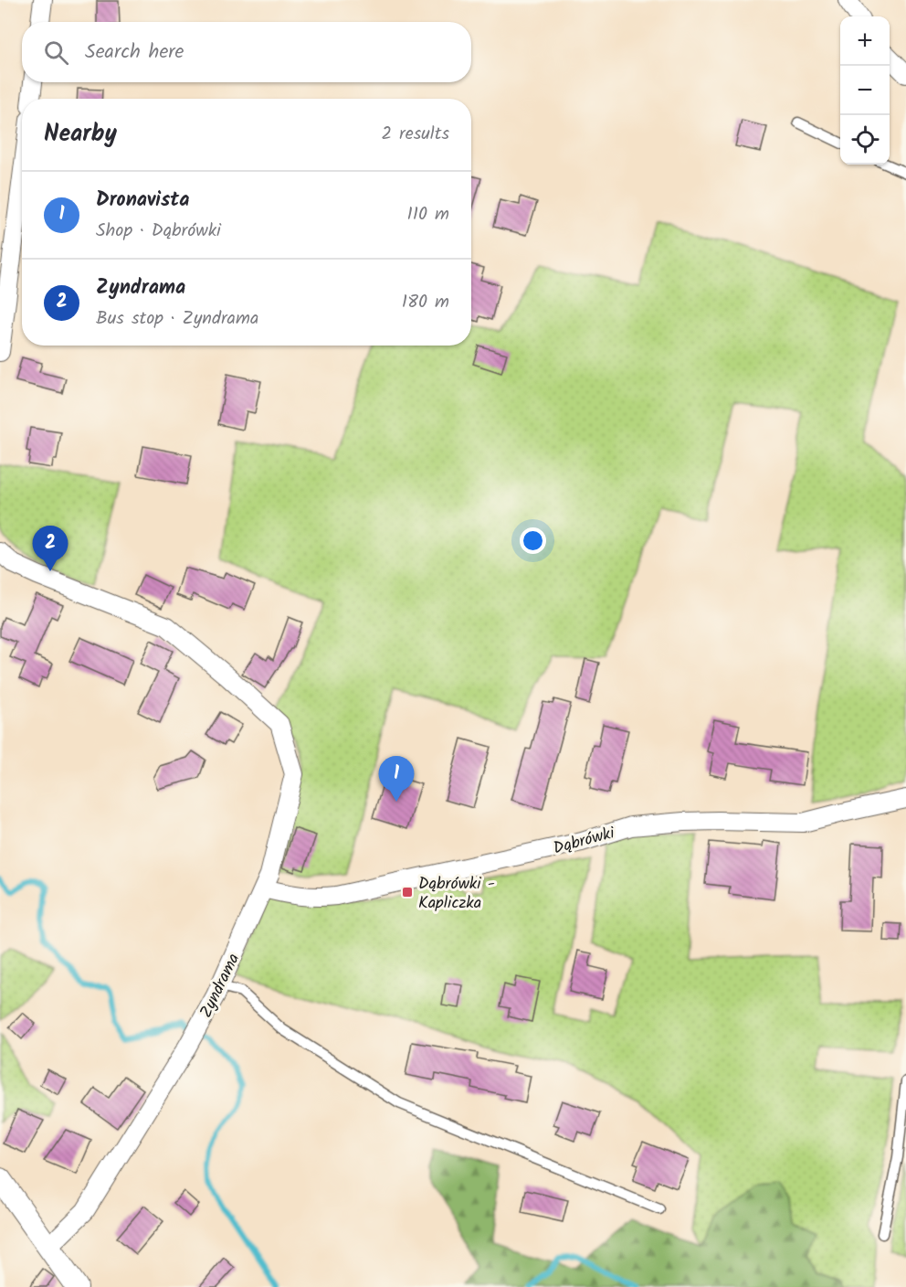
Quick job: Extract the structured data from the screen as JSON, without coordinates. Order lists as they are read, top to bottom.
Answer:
{
  "streets": {
    "street": ["Dąbrówki", "Zyndrama"]
  },
  "crossings": [
    ["Dąbrówki", "Zyndrama"]
  ],
  "places": {
    "transit": ["Dąbrówki - Kapliczka"]
  },
  "page": {
    "map_buttons": ["+", "−"],
    "search": "Search here",
    "heading": ["Nearby", "2 results"],
    "list": [
      {
        "mark": "1",
        "name": "Dronavista",
        "note": "Shop · Dąbrówki",
        "value": "110 m"
      },
      {
        "mark": "2",
        "name": "Zyndrama",
        "note": "Bus stop · Zyndrama",
        "value": "180 m"
      }
    ],
    "pins": ["2", "1"]
  }
}
